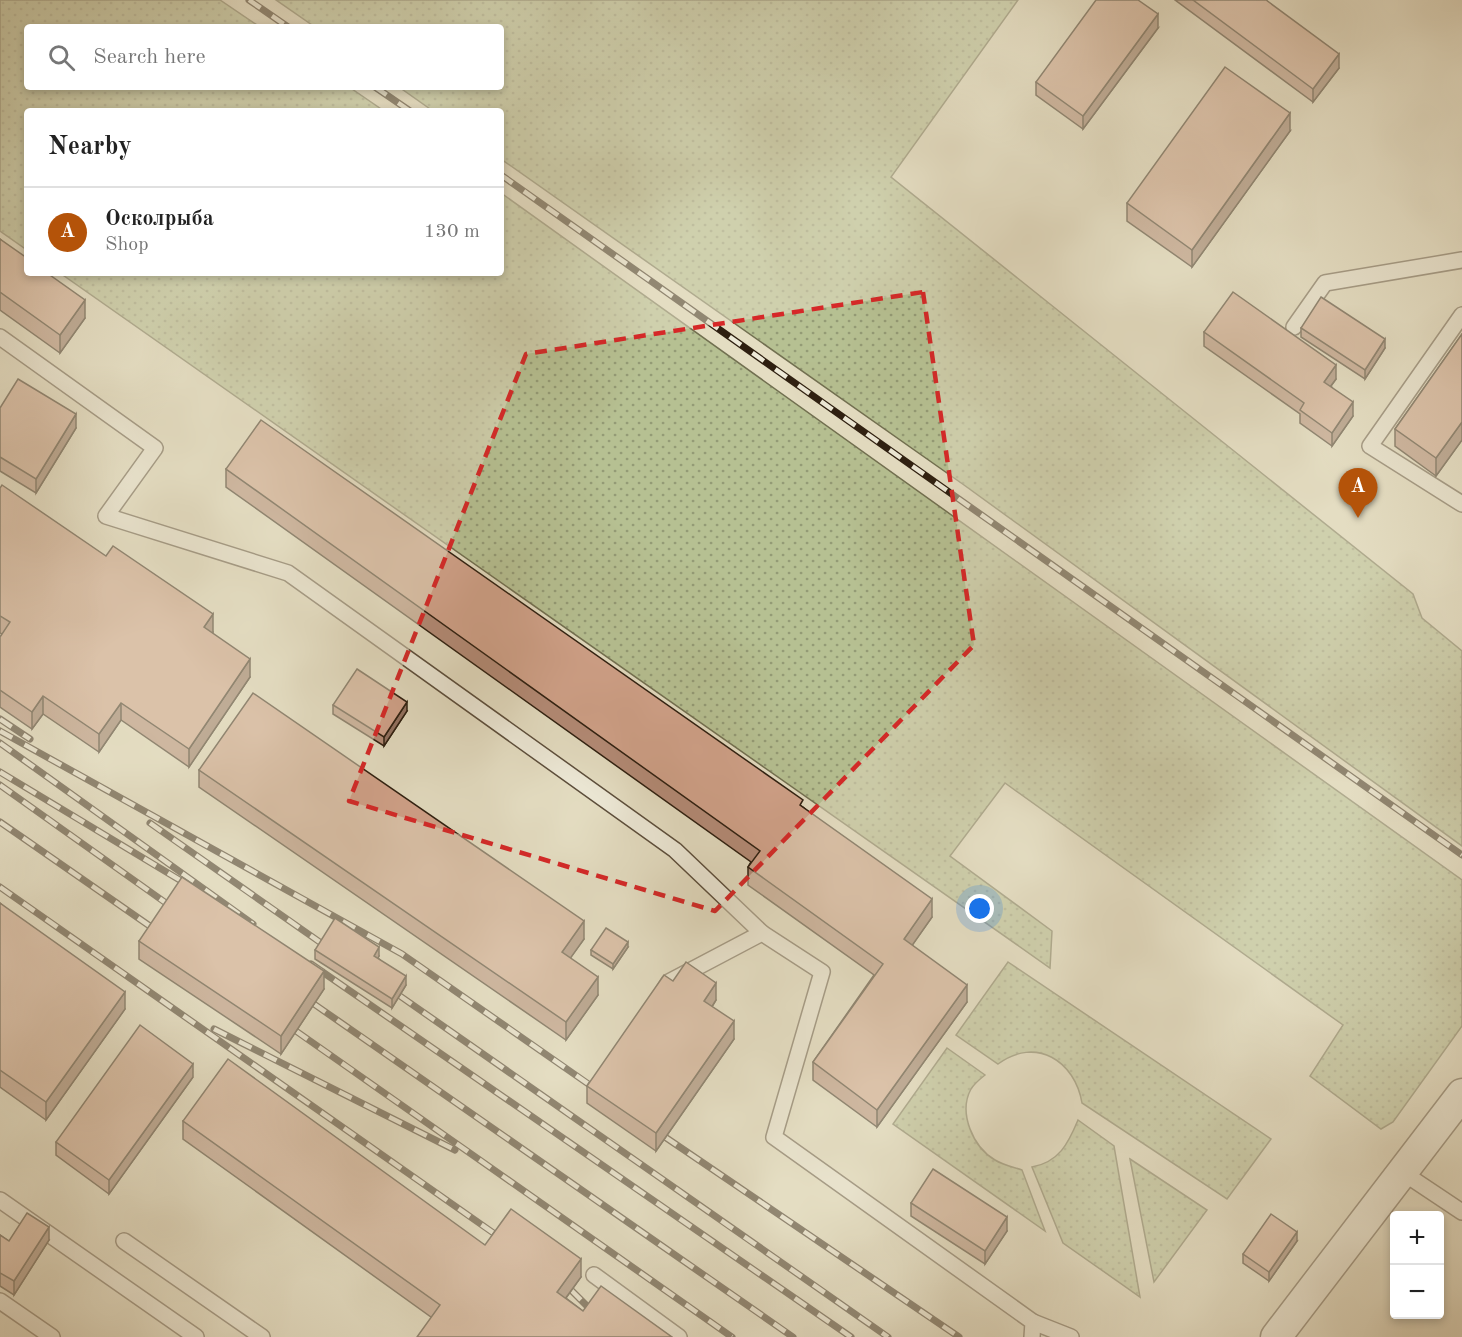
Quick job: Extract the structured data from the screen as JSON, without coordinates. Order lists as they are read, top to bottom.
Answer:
{
  "page": {
    "search": "Search here",
    "heading": "Nearby",
    "list": [
      {
        "mark": "A",
        "name": "Осколрыба",
        "note": "Shop",
        "value": "130 m"
      }
    ],
    "pins": "A",
    "map_buttons": ["+", "−"]
  }
}
